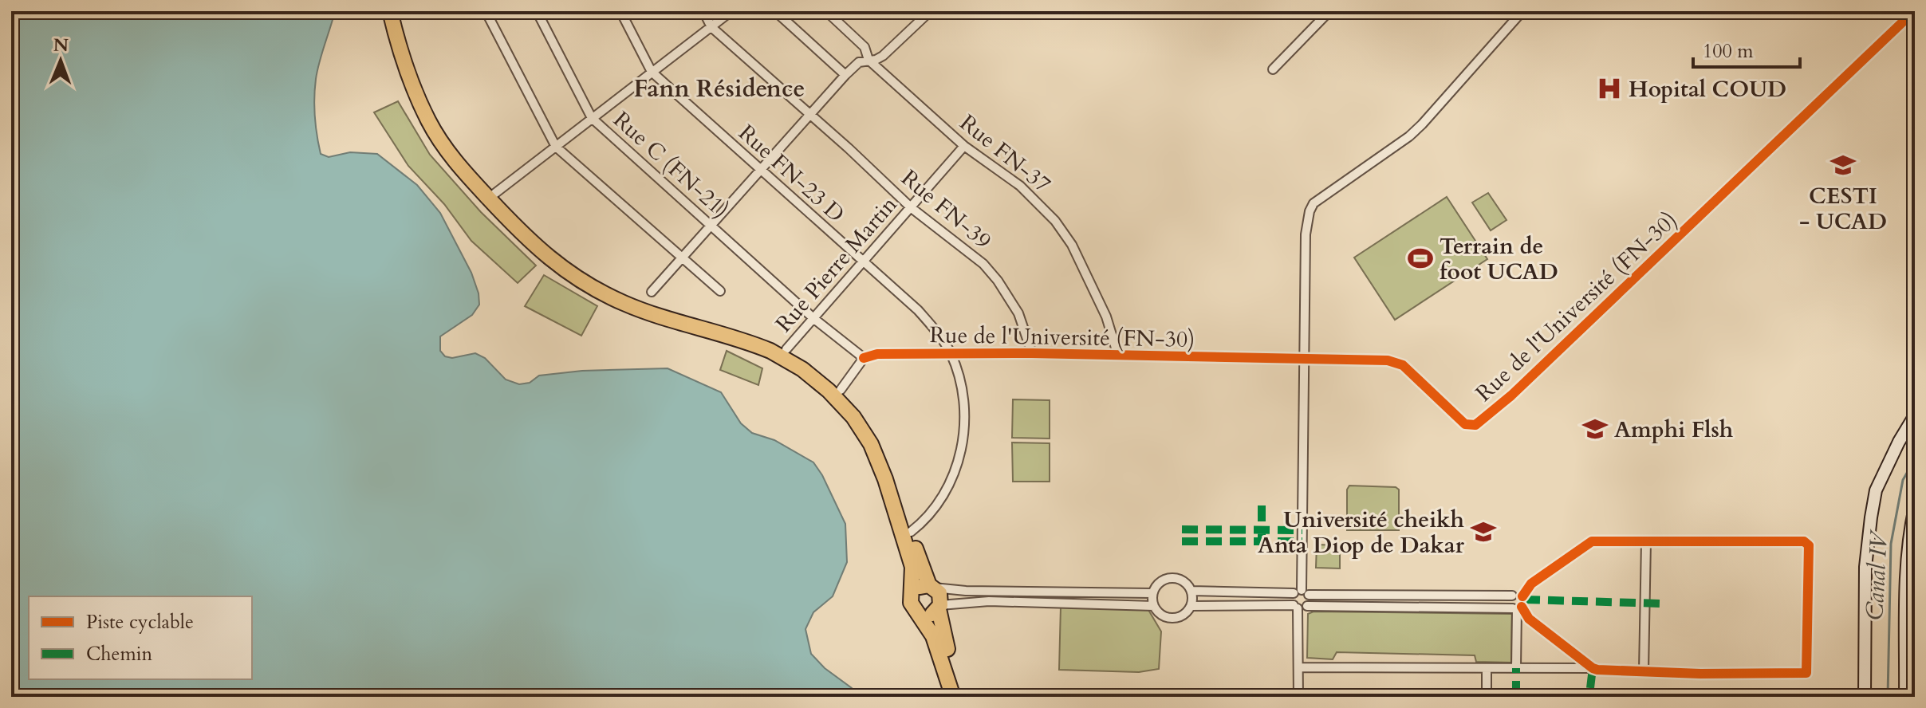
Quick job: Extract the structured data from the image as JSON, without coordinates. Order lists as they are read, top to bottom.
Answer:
{
  "streets": {
    "street": [
      "Rue FN-37",
      "Rue C (FN-21)",
      "Rue FN-23 D",
      "Rue FN-39",
      "Rue Pierre Martin",
      "Rue de l'Université (FN-30)"
    ]
  },
  "crossings": [
    ["Rue FN-37", "Rue Pierre Martin"],
    ["Rue FN-37", "Rue de l'Université (FN-30)"],
    ["Rue C (FN-21)", "Rue Pierre Martin"],
    ["Rue FN-23 D", "Rue Pierre Martin"],
    ["Rue FN-23 D", "Rue de l'Université (FN-30)"],
    ["Rue FN-39", "Rue Pierre Martin"],
    ["Rue FN-39", "Rue de l'Université (FN-30)"]
  ],
  "districts": ["Fann Résidence"],
  "water": ["Canal IV"],
  "places": {
    "hospital": ["Hopital COUD"],
    "school or university": ["CESTI - UCAD", "Amphi Flsh", "Université cheikh Anta Diop de Dakar"],
    "sports": ["Terrain de foot UCAD"]
  },
  "legend": ["Piste cyclable", "Chemin"],
  "scale_bar": "100 m",
  "north": "top"
}
